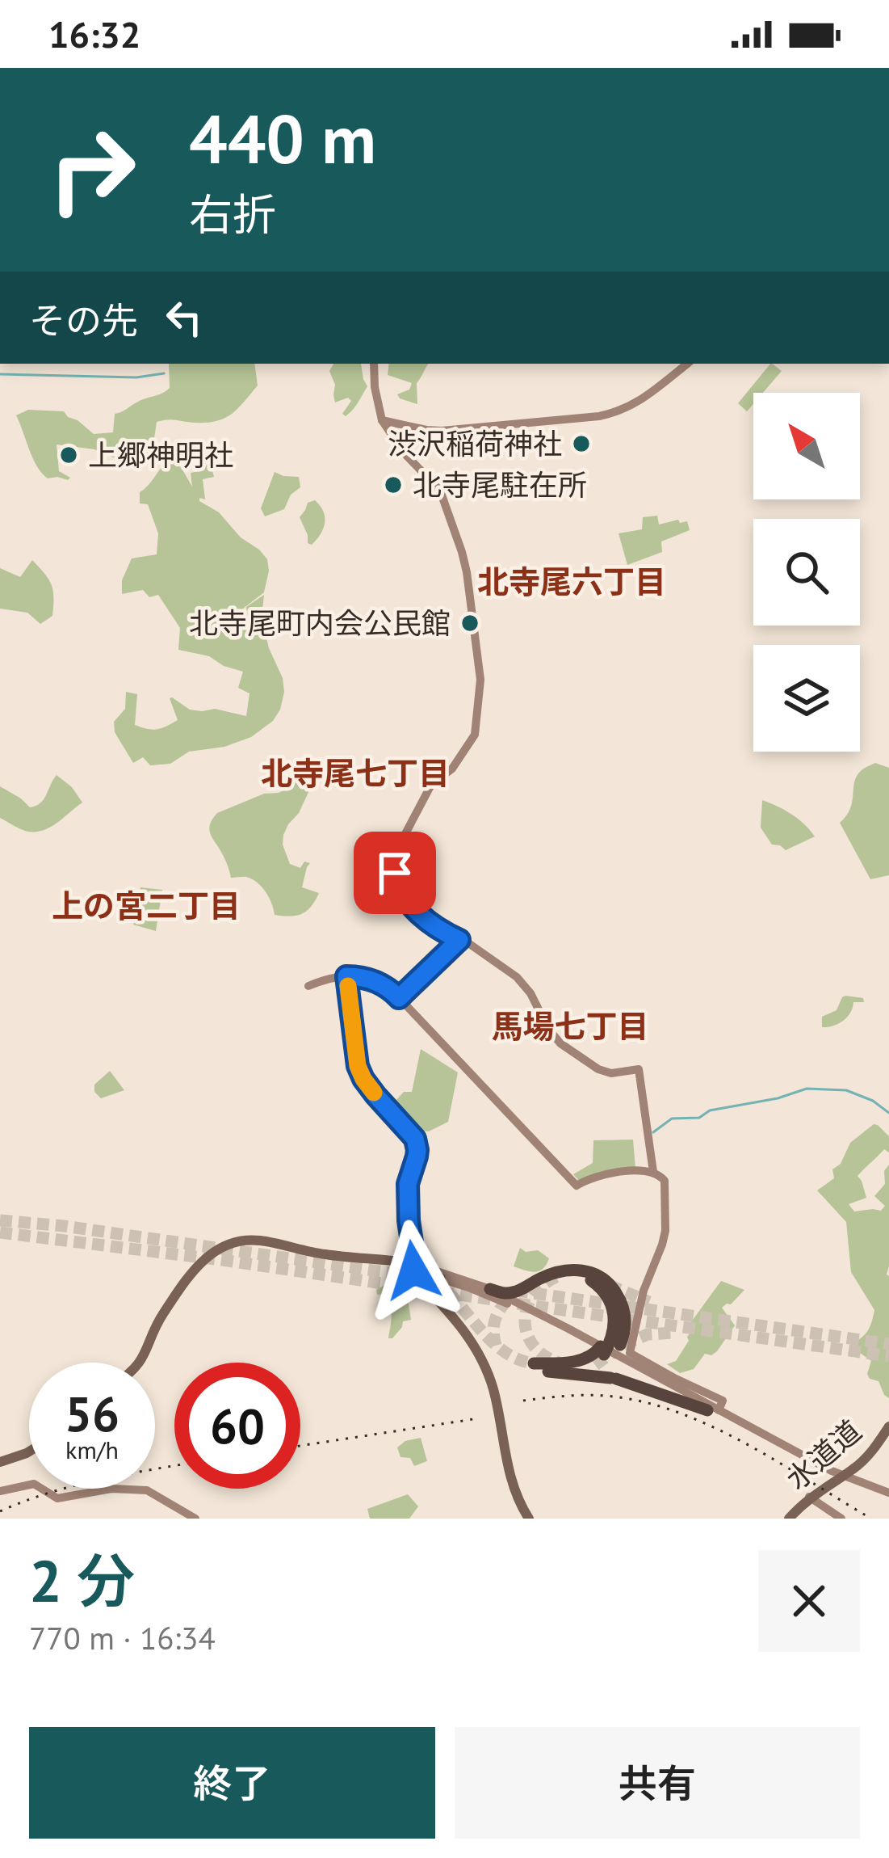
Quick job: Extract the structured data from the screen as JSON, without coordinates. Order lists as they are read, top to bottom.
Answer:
{
  "streets": {
    "main road": ["水道道"]
  },
  "districts": [
    "北寺尾六丁目",
    "北寺尾七丁目",
    "上の宮二丁目",
    "馬場七丁目"
  ],
  "places": [
    "渋沢稲荷神社",
    "上郷神明社",
    "北寺尾駐在所",
    "北寺尾町内会公民館"
  ],
  "north": "top left",
  "page": {
    "status": "16:32",
    "turn": ["440 m", "右折"],
    "then": "その先",
    "speed": "56 km/h",
    "limit": "60",
    "heading": ["2 分", "770 m · 16:34"],
    "buttons": ["終了", "共有"]
  }
}
